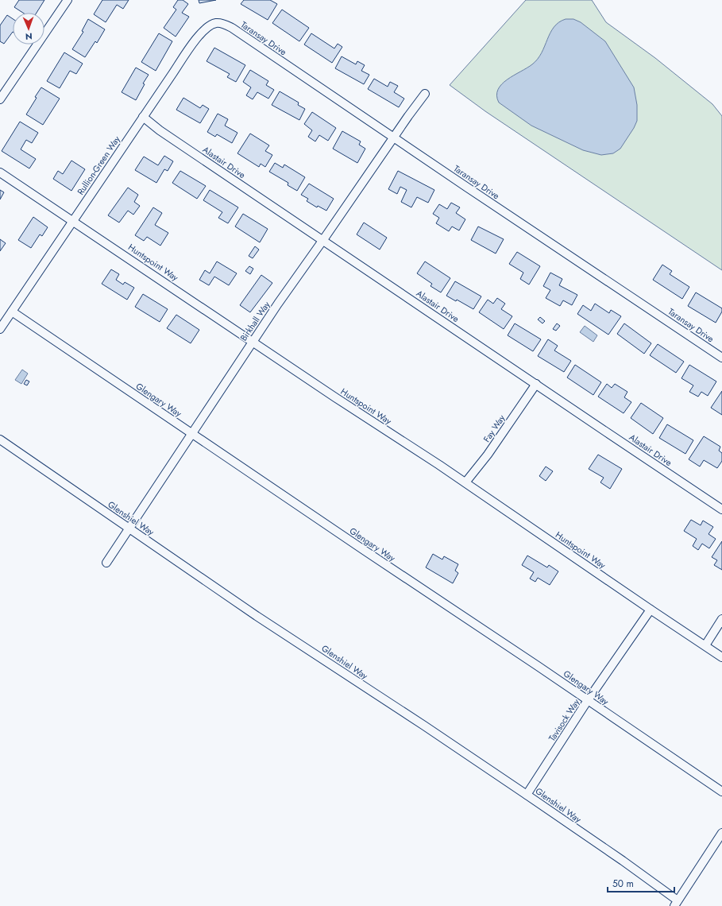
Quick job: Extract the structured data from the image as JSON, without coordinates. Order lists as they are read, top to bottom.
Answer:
{
  "streets": {
    "street": [
      "Taransay Drive",
      "Alastair Drive",
      "Rullion-Green Way",
      "Huntspoint Way",
      "Birkhall Way",
      "Glengary Way",
      "Fay Way",
      "Glenshiel Way",
      "Tavisock Way"
    ]
  },
  "crossings": [
    ["Taransay Drive", "Rullion-Green Way"],
    ["Taransay Drive", "Birkhall Way"],
    ["Alastair Drive", "Rullion-Green Way"],
    ["Alastair Drive", "Birkhall Way"],
    ["Alastair Drive", "Fay Way"],
    ["Rullion-Green Way", "Huntspoint Way"],
    ["Rullion-Green Way", "Glengary Way"],
    ["Huntspoint Way", "Birkhall Way"],
    ["Huntspoint Way", "Fay Way"],
    ["Huntspoint Way", "Tavisock Way"],
    ["Birkhall Way", "Glengary Way"],
    ["Birkhall Way", "Glenshiel Way"],
    ["Glengary Way", "Tavisock Way"],
    ["Glenshiel Way", "Tavisock Way"]
  ],
  "scale_bar": "50 m",
  "north": "bottom"
}
